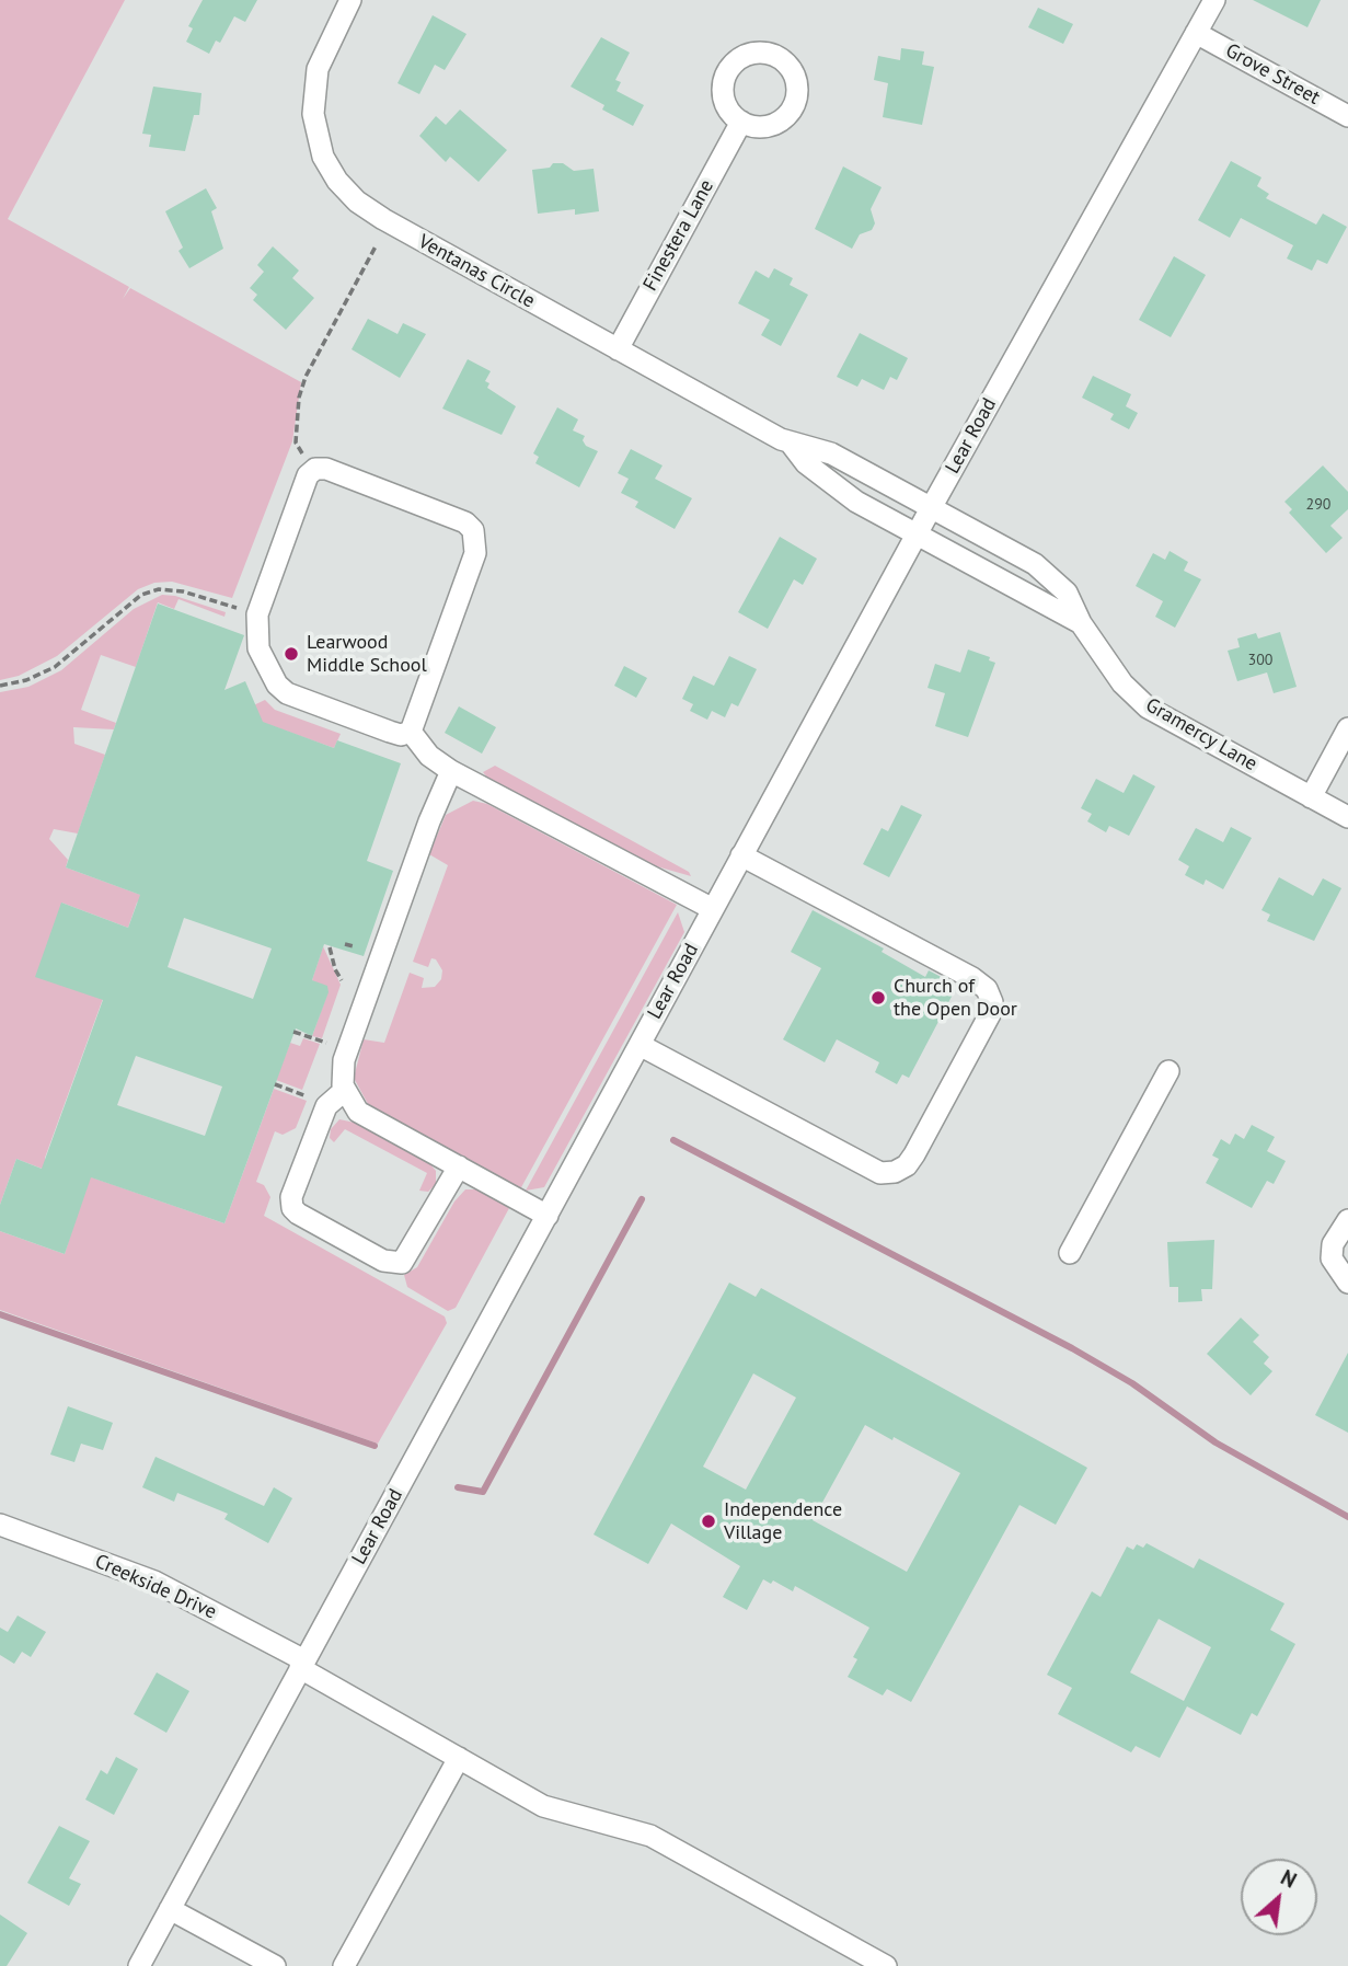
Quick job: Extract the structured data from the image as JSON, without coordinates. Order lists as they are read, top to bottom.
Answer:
{
  "streets": {
    "street": [
      "Grove Street",
      "Finestera Lane",
      "Ventanas Circle",
      "Lear Road",
      "Gramercy Lane",
      "Creekside Drive"
    ]
  },
  "crossings": [
    ["Grove Street", "Lear Road"],
    ["Finestera Lane", "Ventanas Circle"],
    ["Ventanas Circle", "Lear Road"],
    ["Ventanas Circle", "Gramercy Lane"],
    ["Lear Road", "Gramercy Lane"],
    ["Lear Road", "Creekside Drive"]
  ],
  "places": ["Learwood Middle School", "Church of the Open Door", "Independence Village"],
  "house_numbers": ["290", "300"],
  "north": "top right"
}
